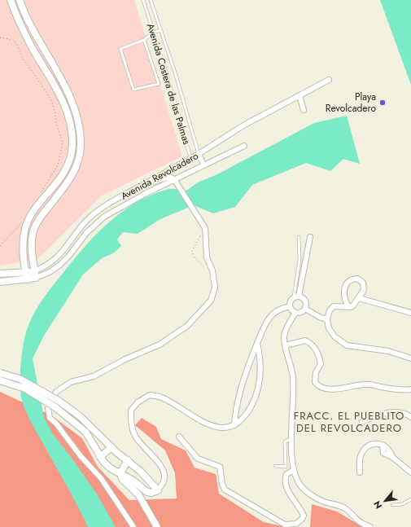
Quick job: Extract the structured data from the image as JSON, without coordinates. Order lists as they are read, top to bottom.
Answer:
{
  "streets": {
    "main road": ["Avenida Revolcadero"],
    "street": ["Avenida Costera de las Palmas"]
  },
  "crossings": [
    ["Avenida Costera de las Palmas", "Avenida Revolcadero"]
  ],
  "districts": ["FRACC. EL PUEBLITO DEL REVOLCADERO"],
  "places": ["Playa Revolcadero"],
  "north": "bottom left"
}
